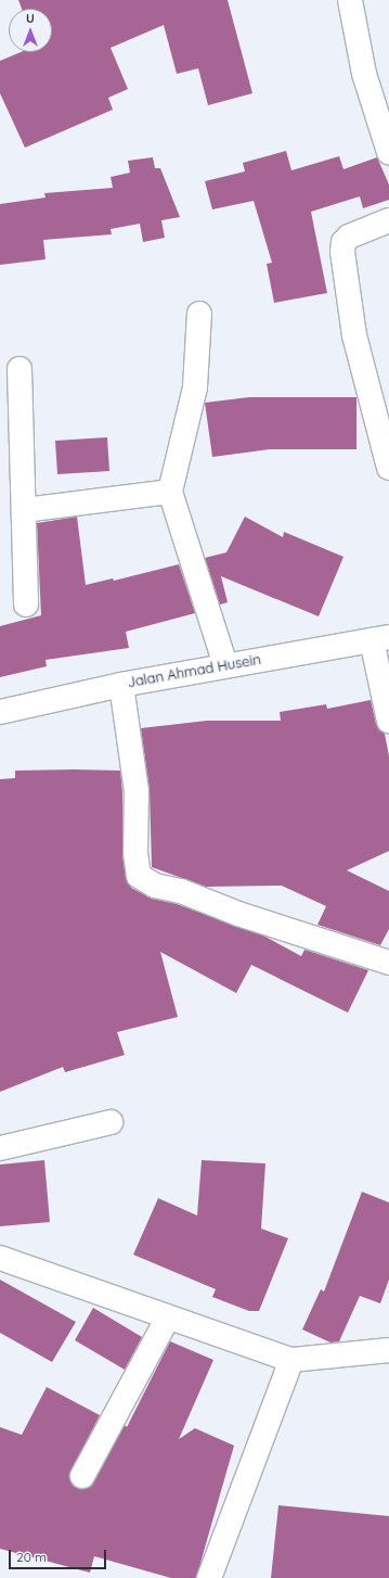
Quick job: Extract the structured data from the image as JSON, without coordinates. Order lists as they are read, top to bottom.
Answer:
{
  "streets": {
    "street": ["Jalan Ahmad Husein"]
  },
  "scale_bar": "20 m",
  "north": "top"
}
